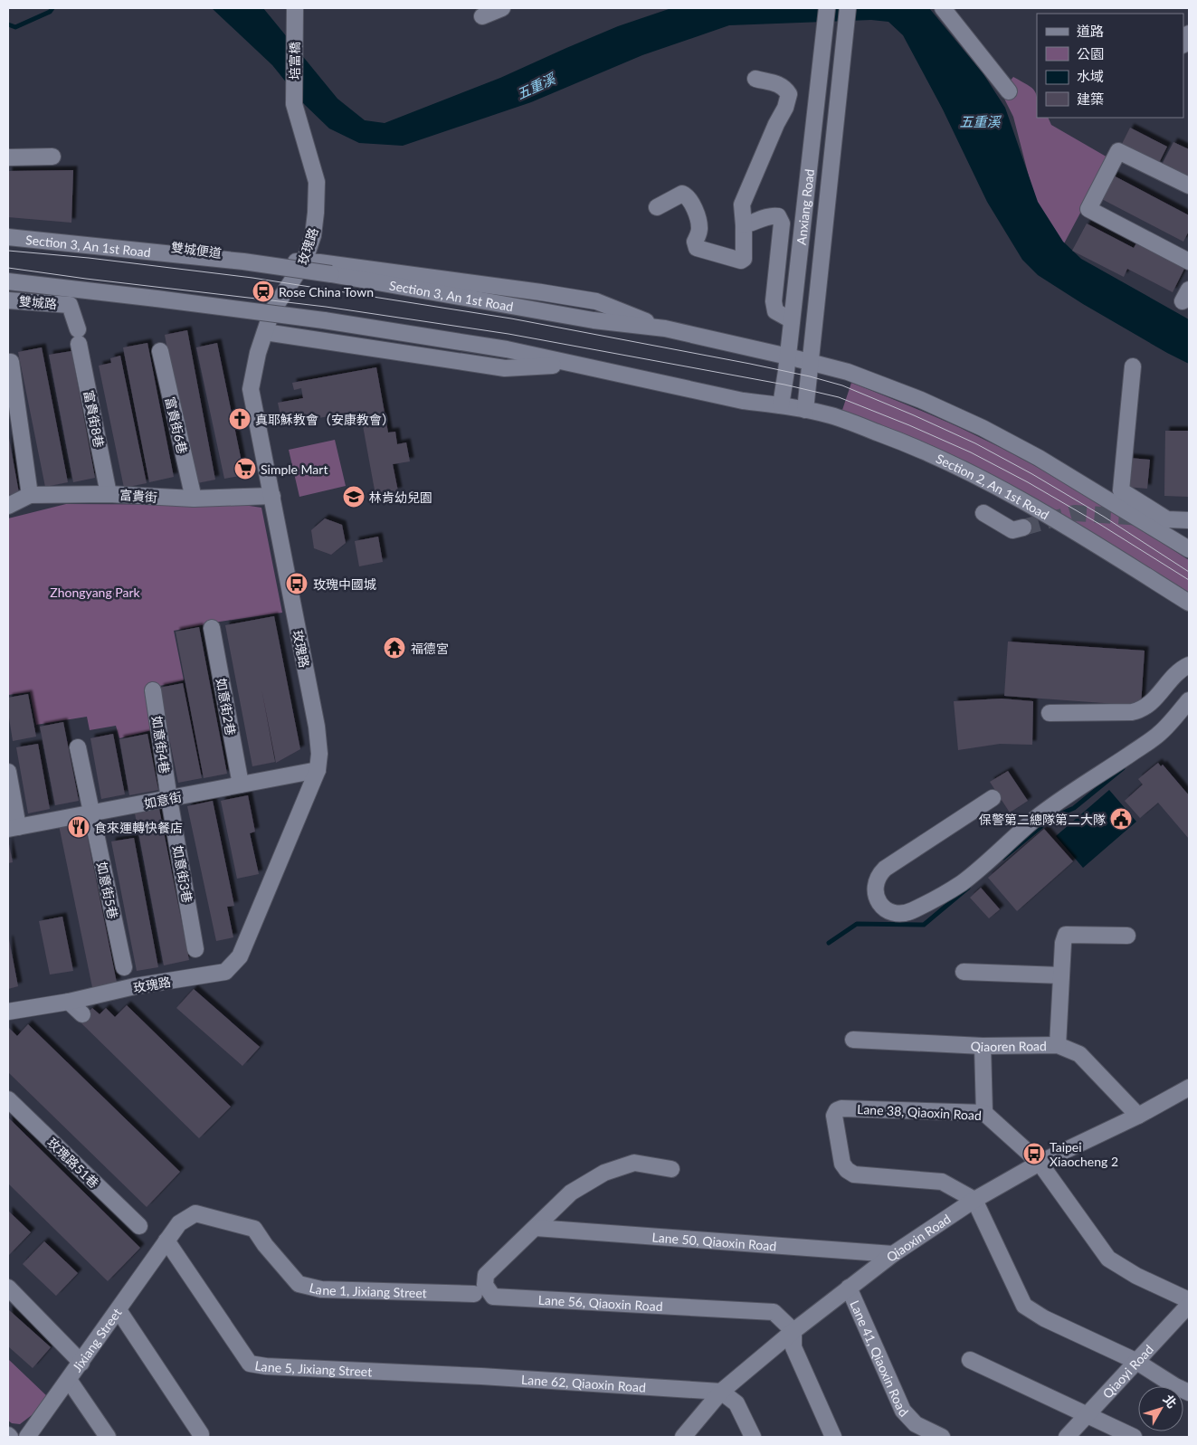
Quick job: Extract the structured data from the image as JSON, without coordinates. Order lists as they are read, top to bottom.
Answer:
{
  "streets": {
    "street": [
      "培富橋",
      "Anxiang Road",
      "Section 3, An 1st Road",
      "玫瑰路",
      "雙城便道",
      "雙城路",
      "富貴街8巷",
      "富貴街6巷",
      "Section 2, An 1st Road",
      "富貴街",
      "如意街2巷",
      "如意街4巷",
      "如意街",
      "如意街3巷",
      "如意街5巷",
      "Qiaoren Road",
      "Lane 38, Qiaoxin Road",
      "玫瑰路51巷",
      "Qiaoxin Road",
      "Lane 50, Qiaoxin Road",
      "Lane 1, Jixiang Street",
      "Lane 56, Qiaoxin Road",
      "Jixiang Street",
      "Lane 41, Qiaoxin Road",
      "Lane 5, Jixiang Street",
      "Qiaoyi Road",
      "Lane 62, Qiaoxin Road"
    ]
  },
  "crossings": [
    ["培富橋", "玫瑰路"],
    ["Anxiang Road", "Section 3, An 1st Road"],
    ["Anxiang Road", "Section 2, An 1st Road"],
    ["Section 3, An 1st Road", "雙城便道"],
    ["玫瑰路", "雙城便道"],
    ["玫瑰路", "富貴街"],
    ["玫瑰路", "如意街"],
    ["雙城路", "富貴街8巷"],
    ["富貴街8巷", "富貴街"],
    ["富貴街6巷", "富貴街"],
    ["如意街2巷", "如意街"],
    ["如意街4巷", "如意街"],
    ["如意街4巷", "如意街3巷"],
    ["如意街", "如意街3巷"],
    ["如意街", "如意街5巷"],
    ["Qiaoren Road", "Qiaoxin Road"],
    ["Lane 38, Qiaoxin Road", "Qiaoxin Road"],
    ["Qiaoxin Road", "Lane 50, Qiaoxin Road"],
    ["Qiaoxin Road", "Lane 56, Qiaoxin Road"],
    ["Qiaoxin Road", "Lane 41, Qiaoxin Road"],
    ["Qiaoxin Road", "Lane 62, Qiaoxin Road"],
    ["Lane 50, Qiaoxin Road", "Lane 56, Qiaoxin Road"],
    ["Lane 1, Jixiang Street", "Jixiang Street"],
    ["Lane 1, Jixiang Street", "Lane 5, Jixiang Street"],
    ["Jixiang Street", "Lane 5, Jixiang Street"],
    ["Lane 5, Jixiang Street", "Lane 62, Qiaoxin Road"]
  ],
  "water": ["五重溪"],
  "parks": ["Zhongyang Park"],
  "places": {
    "station": ["Rose China Town"],
    "church": ["真耶穌教會（安康教會）"],
    "supermarket": ["Simple Mart"],
    "school or university": ["林肯幼兒園"],
    "bus stop": ["玫瑰中國城", "Taipei Xiaocheng 2"],
    "temple": ["福德宮"],
    "public building": ["保警第二總隊第二大隊"],
    "restaurant": ["食來運轉快餐店"]
  },
  "legend": [
    "道路",
    "公園",
    "水域",
    "建築"
  ],
  "north": "top right"
}
